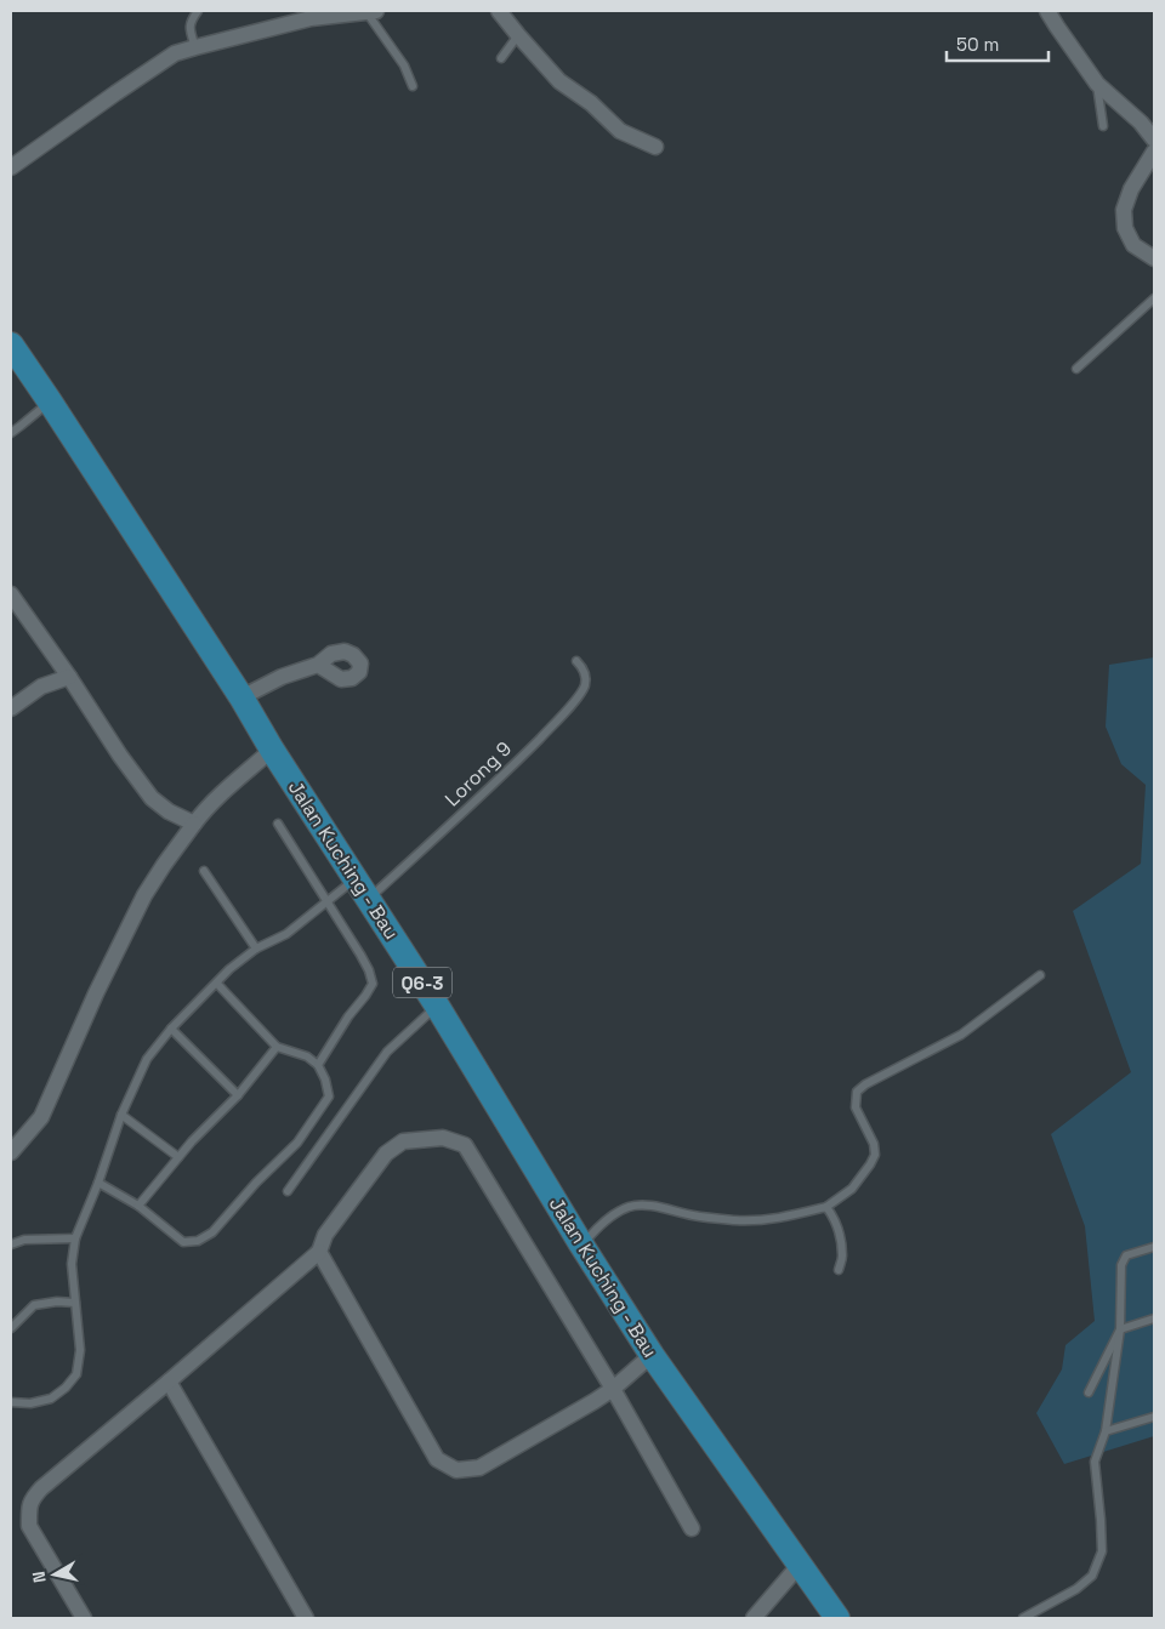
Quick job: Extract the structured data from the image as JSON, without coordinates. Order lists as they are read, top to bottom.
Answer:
{
  "streets": {
    "main road": ["Jalan Kuching - Bau", "Q6-3"],
    "lane": ["Lorong 9"]
  },
  "crossings": [
    ["Lorong 9", "Jalan Kuching - Bau"]
  ],
  "scale_bar": "50 m",
  "north": "left"
}
